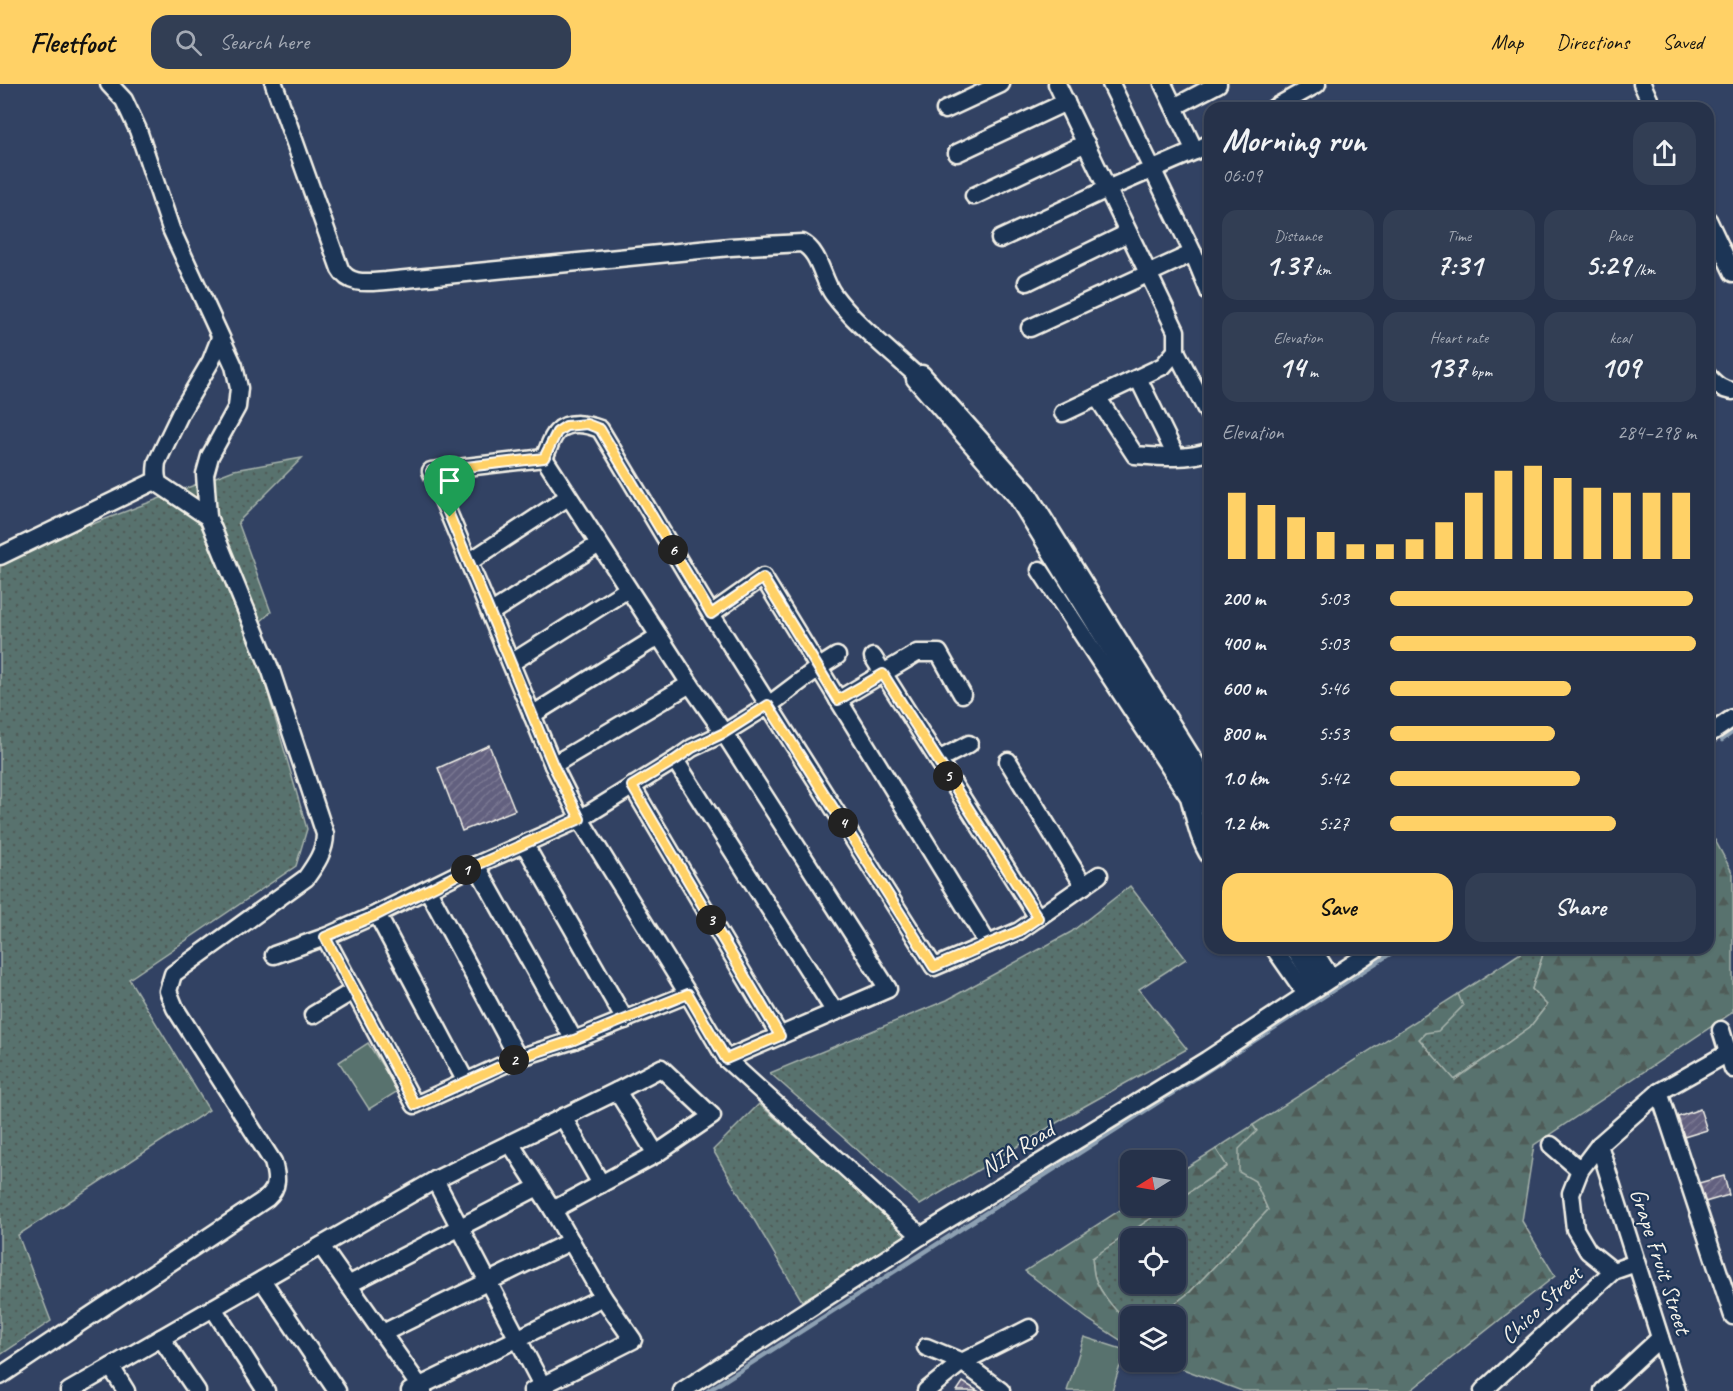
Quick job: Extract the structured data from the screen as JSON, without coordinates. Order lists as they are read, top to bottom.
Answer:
{
  "streets": {
    "street": ["NIA Road", "Grape Fruit Street", "Chico Street"]
  },
  "crossings": [
    ["Grape Fruit Street", "Chico Street"]
  ],
  "north": "left",
  "page": {
    "header": "Fleetfoot",
    "search": "Search here",
    "nav": ["Map", "Directions", "Saved"],
    "heading": ["Morning run", "06:09"],
    "stats": [
      ["Distance", "1.37 km"],
      ["Time", "7:31"],
      ["Pace", "5:29 /km"],
      ["Elevation", "14 m"],
      ["Heart rate", "137 bpm"],
      ["kcal", "109"]
    ],
    "chart": ["Elevation", "284–298 m"],
    "pins": [
      "6",
      "5",
      "4",
      "1",
      "3",
      "2"
    ],
    "list": [
      {
        "name": "200 m",
        "note": "5:03"
      },
      {
        "name": "400 m",
        "note": "5:03"
      },
      {
        "name": "600 m",
        "note": "5:46"
      },
      {
        "name": "800 m",
        "note": "5:53"
      },
      {
        "name": "1.0 km",
        "note": "5:42"
      },
      {
        "name": "1.2 km",
        "note": "5:27"
      }
    ],
    "buttons": ["Save", "Share"]
  }
}
